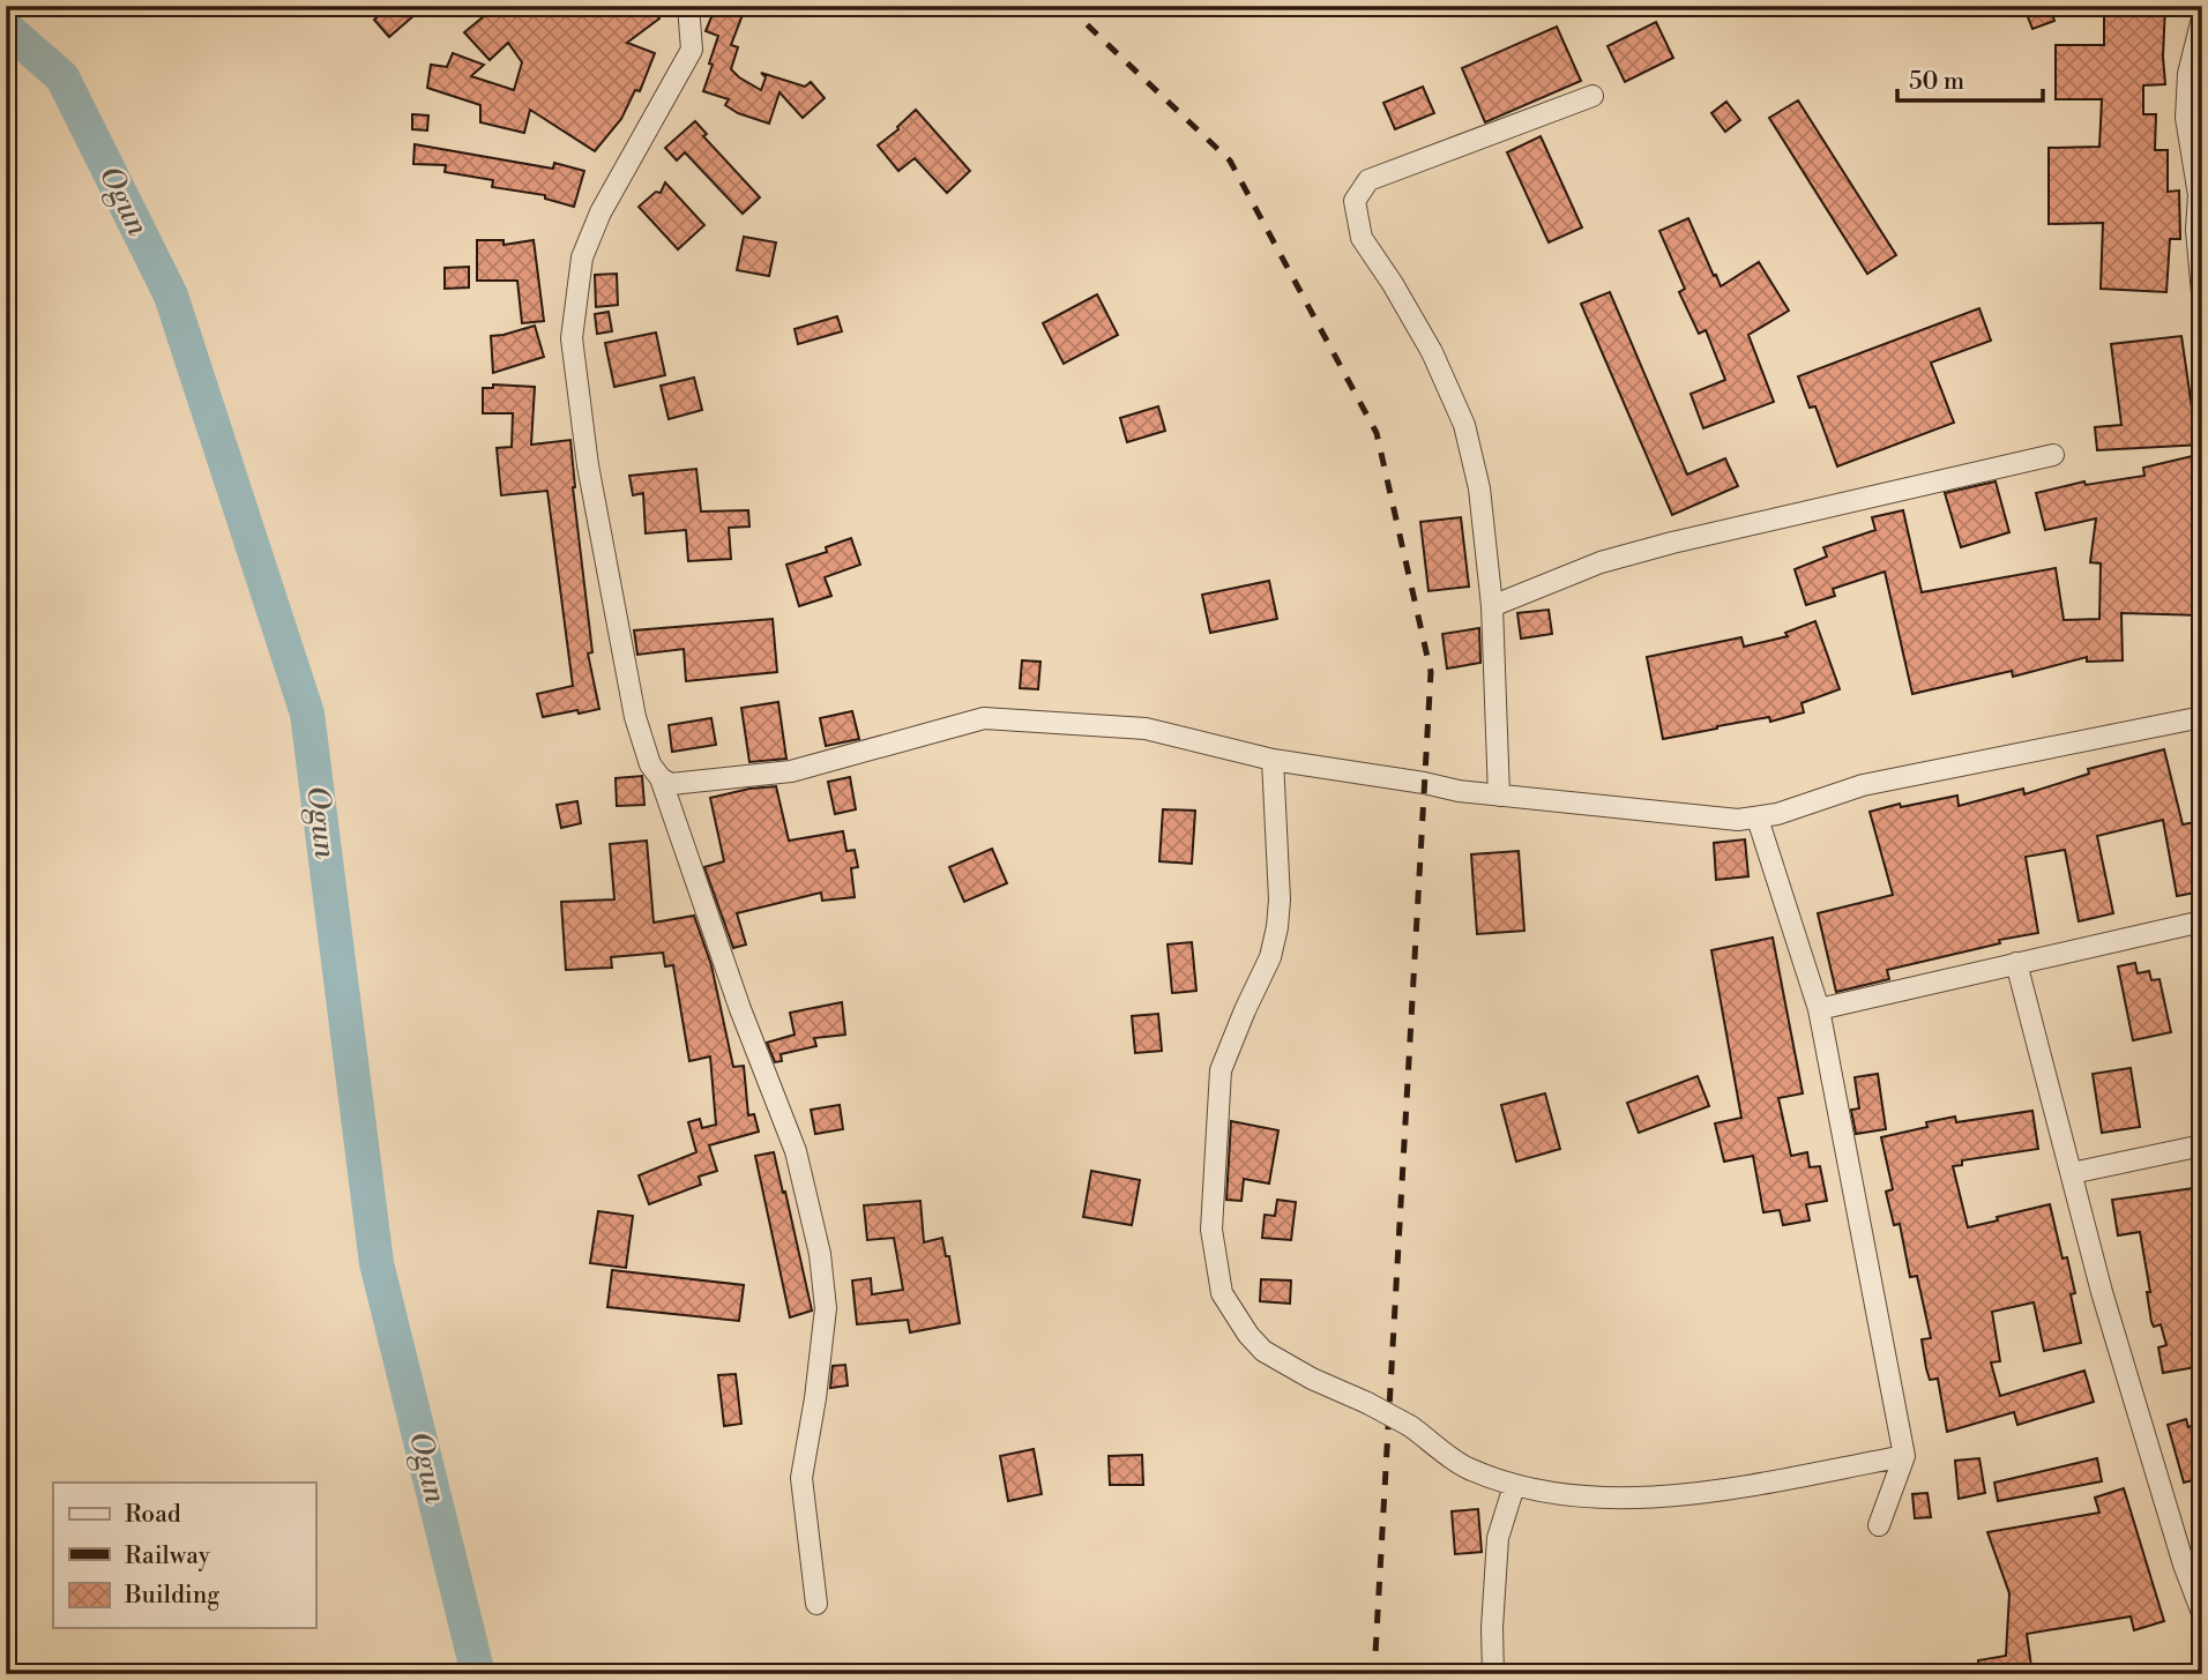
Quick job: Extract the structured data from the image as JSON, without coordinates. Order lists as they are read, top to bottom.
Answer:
{
  "water": ["Ogun"],
  "legend": ["Road", "Railway", "Building"],
  "scale_bar": "50 m"
}
